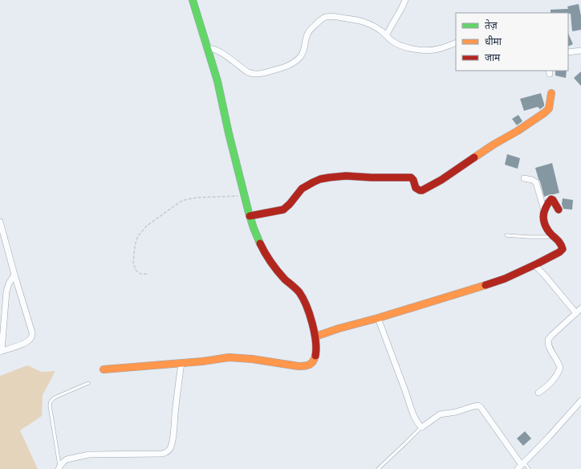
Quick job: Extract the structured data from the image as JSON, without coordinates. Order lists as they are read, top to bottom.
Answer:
{
  "legend": ["तेज़", "धीमा", "जाम"]
}
